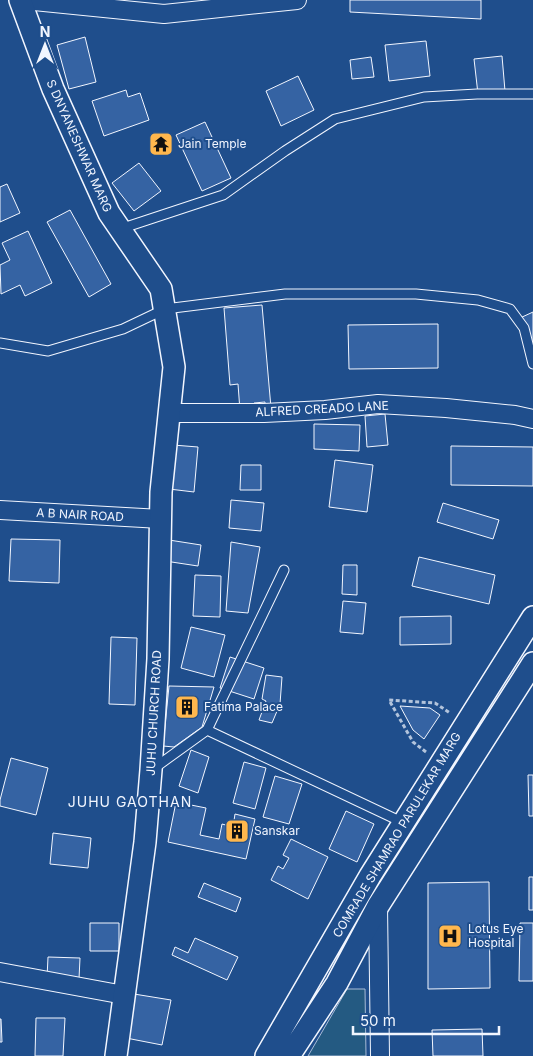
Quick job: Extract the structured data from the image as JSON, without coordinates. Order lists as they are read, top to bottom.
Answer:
{
  "streets": {
    "street": [
      "S DNYANESHWAR MARG",
      "ALFRED CREADO LANE",
      "A B NAIR ROAD",
      "JUHU CHURCH ROAD",
      "COMRADE SHAMRAO PARULEKAR MARG"
    ]
  },
  "crossings": [
    ["S DNYANESHWAR MARG", "ALFRED CREADO LANE"],
    ["S DNYANESHWAR MARG", "A B NAIR ROAD"],
    ["S DNYANESHWAR MARG", "JUHU CHURCH ROAD"],
    ["A B NAIR ROAD", "JUHU CHURCH ROAD"]
  ],
  "districts": ["JUHU GAOTHAN"],
  "places": {
    "temple": ["Jain Temple"],
    "building": ["Fatima Palace", "Sanskar"],
    "hospital": ["Lotus Eye Hospital"]
  },
  "scale_bar": "50 m",
  "north": "top"
}
